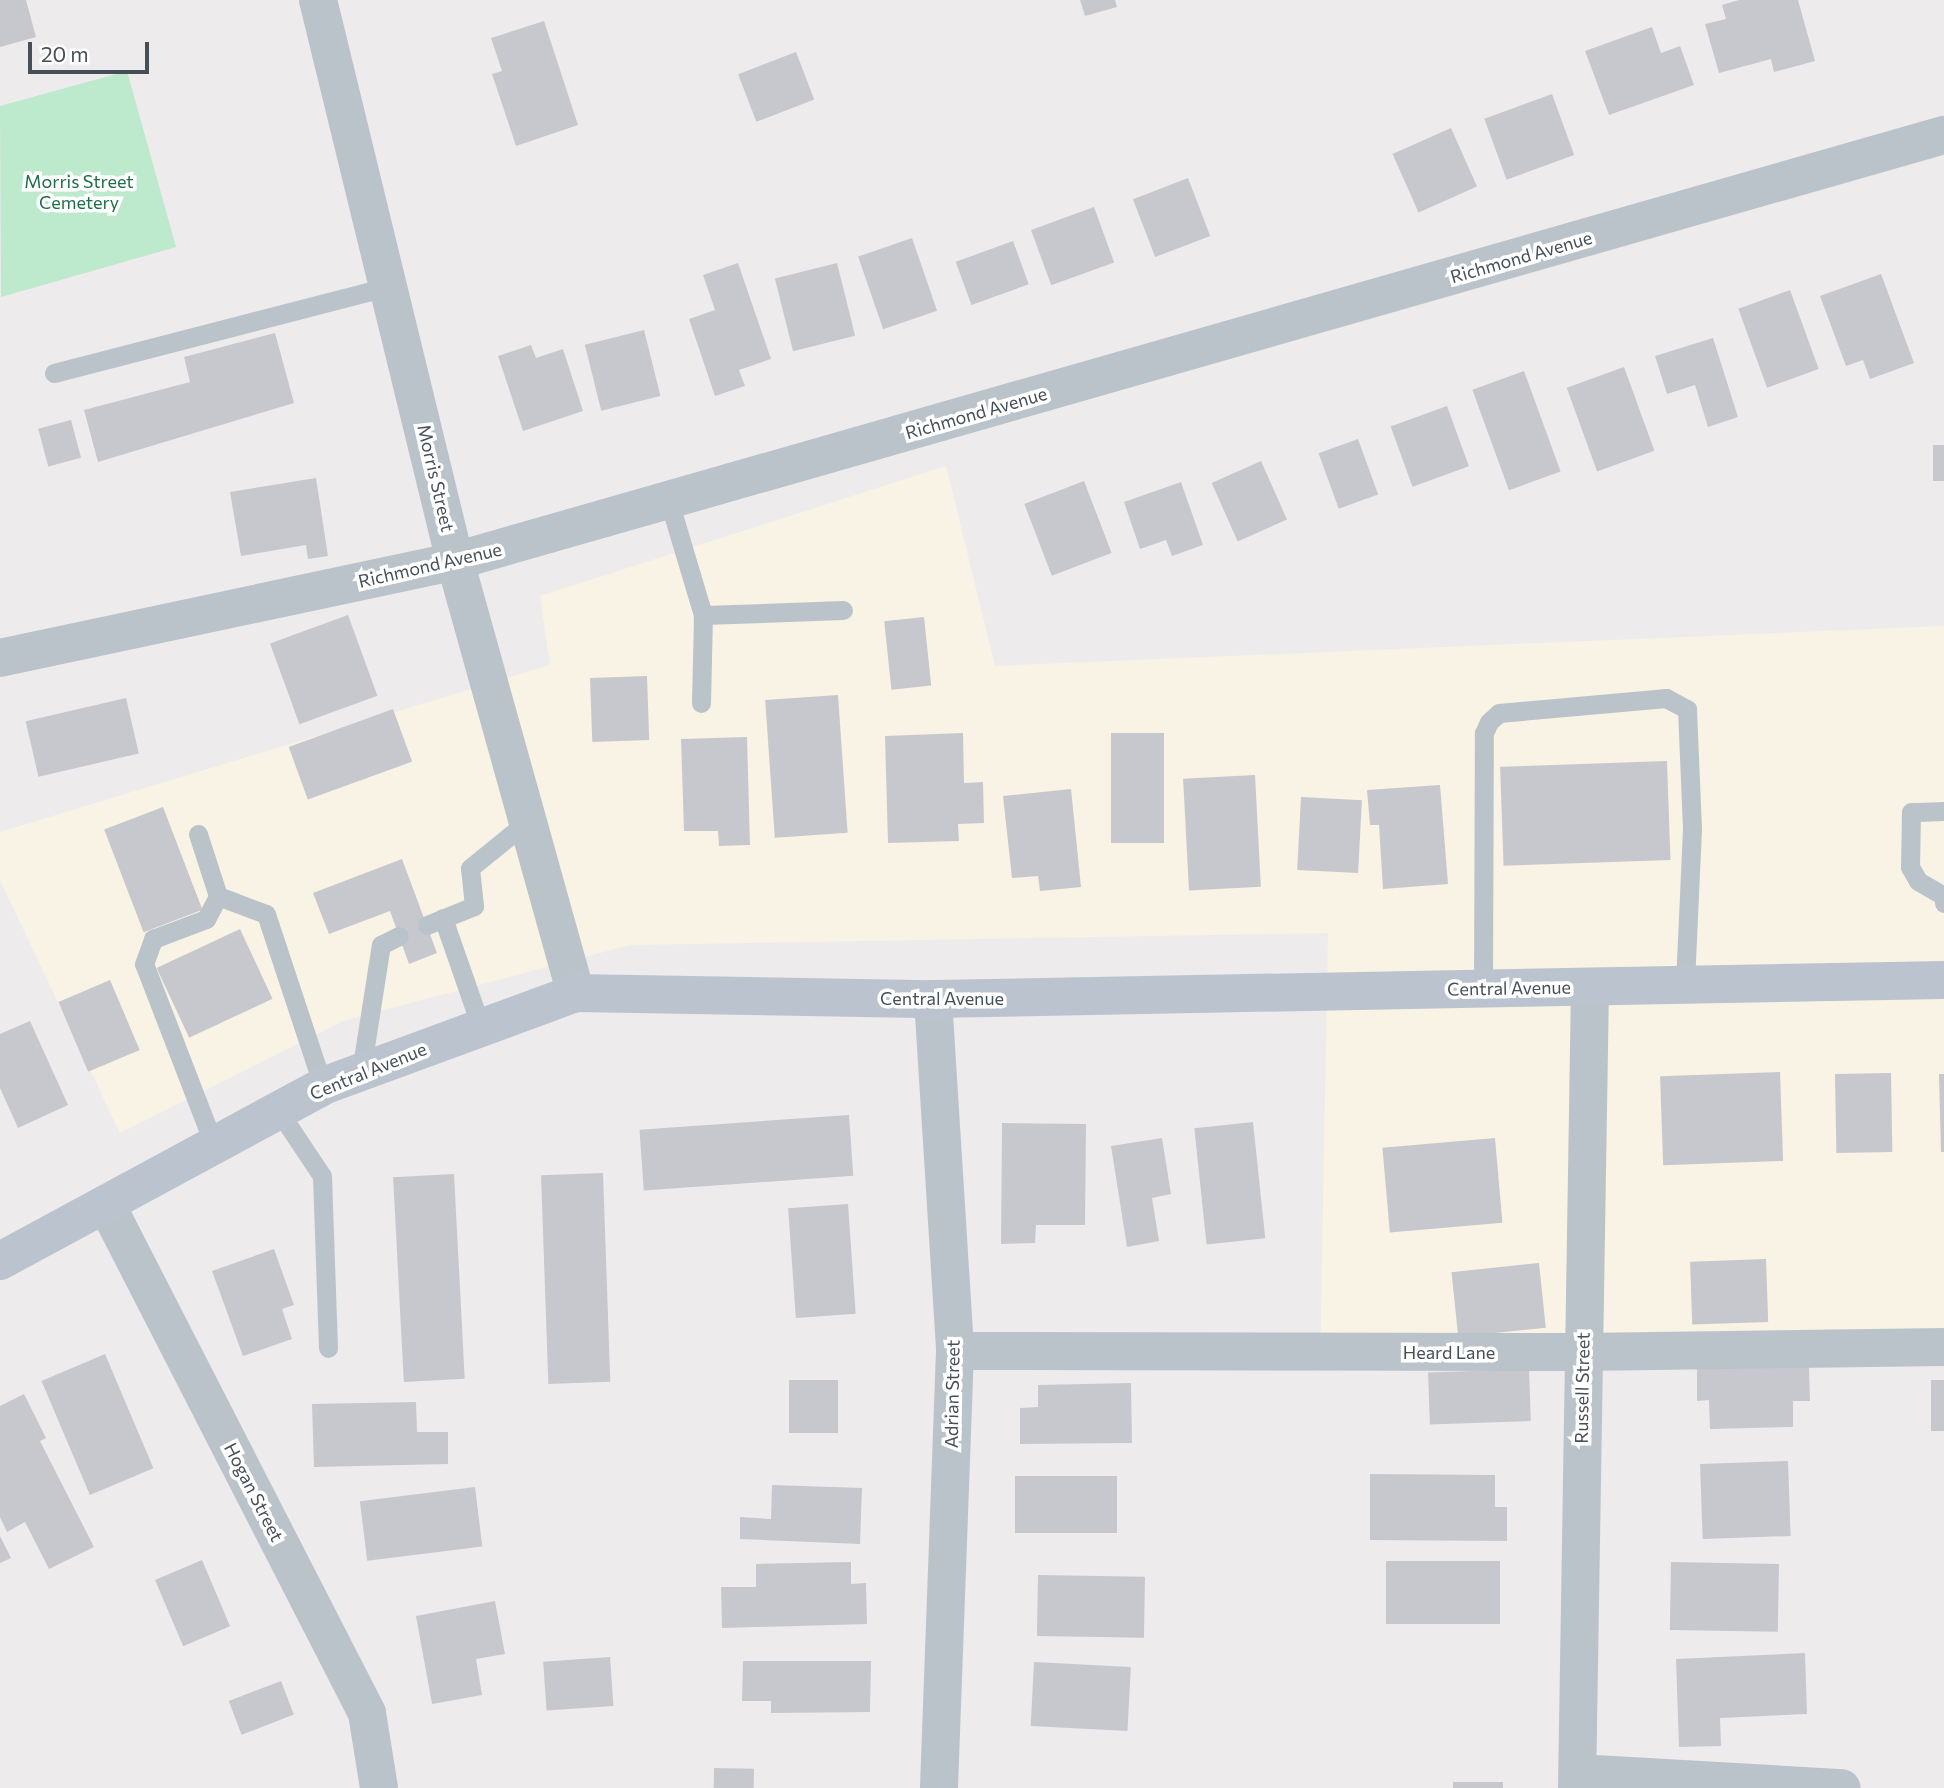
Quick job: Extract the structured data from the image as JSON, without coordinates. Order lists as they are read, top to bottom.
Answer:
{
  "streets": {
    "main road": ["Central Avenue"],
    "street": [
      "Richmond Avenue",
      "Morris Street",
      "Heard Lane",
      "Russell Street",
      "Adrian Street",
      "Hogan Street"
    ]
  },
  "crossings": [
    ["Richmond Avenue", "Morris Street"],
    ["Morris Street", "Central Avenue"],
    ["Central Avenue", "Russell Street"],
    ["Central Avenue", "Adrian Street"],
    ["Central Avenue", "Hogan Street"],
    ["Heard Lane", "Russell Street"],
    ["Heard Lane", "Adrian Street"]
  ],
  "parks": ["Morris Street Cemetery"],
  "scale_bar": "20 m"
}
